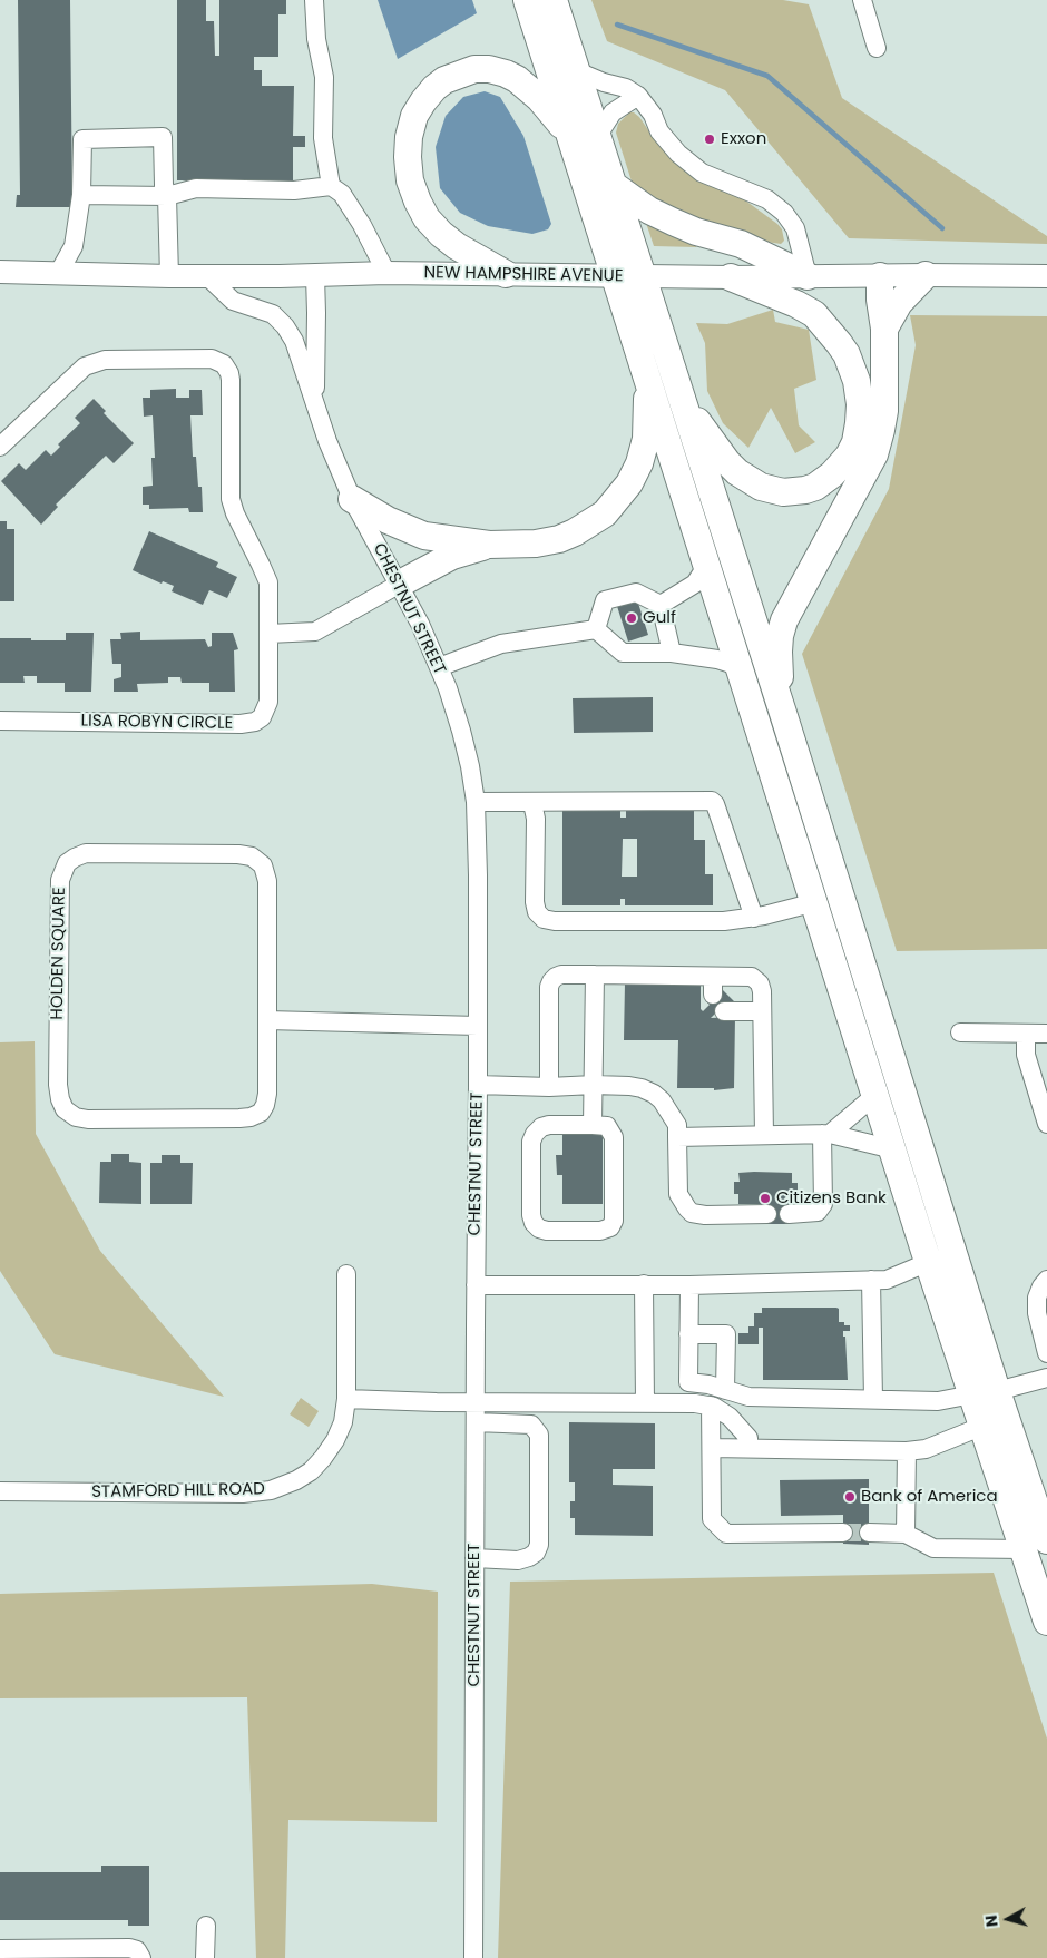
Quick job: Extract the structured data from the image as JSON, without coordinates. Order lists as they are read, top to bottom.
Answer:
{
  "streets": {
    "main road": ["NEW HAMPSHIRE AVENUE"],
    "street": [
      "CHESTNUT STREET",
      "LISA ROBYN CIRCLE",
      "HOLDEN SQUARE",
      "STAMFORD HILL ROAD"
    ]
  },
  "crossings": [
    ["NEW HAMPSHIRE AVENUE", "CHESTNUT STREET"]
  ],
  "places": [
    "Exxon",
    "Gulf",
    "Citizens Bank",
    "Bank of America"
  ],
  "north": "left"
}
